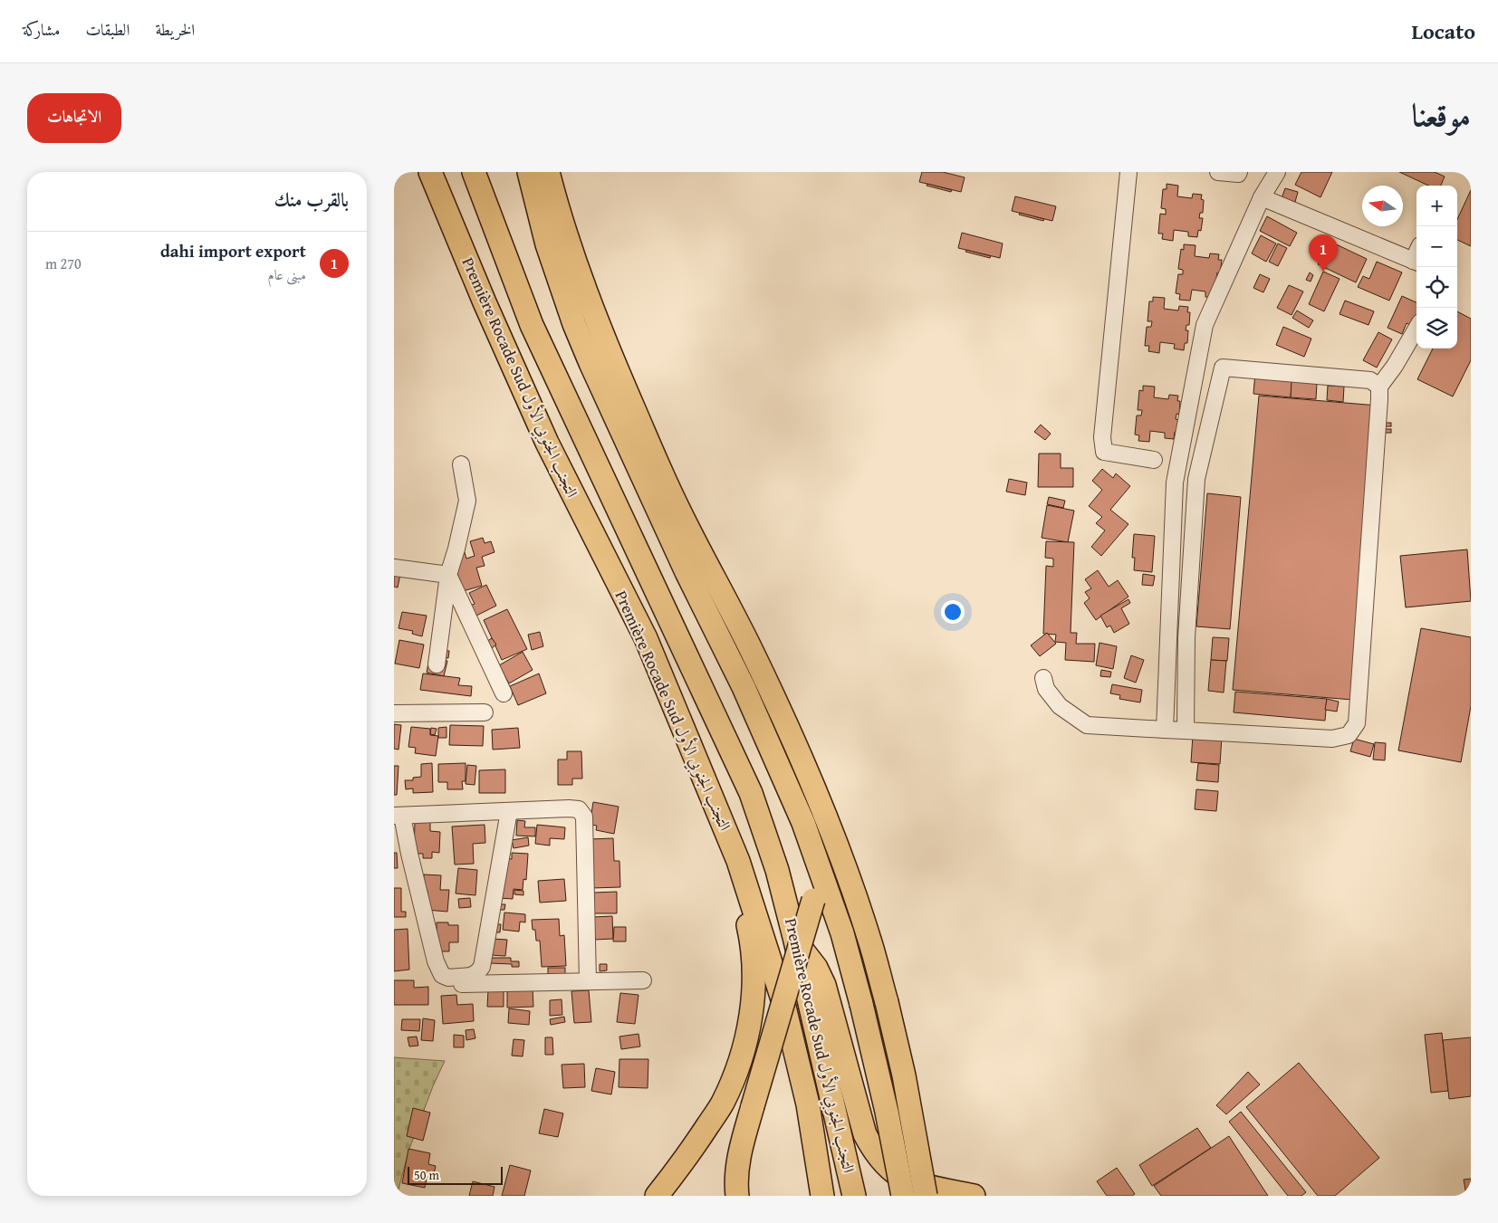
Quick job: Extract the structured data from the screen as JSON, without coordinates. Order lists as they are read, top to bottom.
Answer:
{
  "streets": {
    "highway": ["Première Rocade Sud التجنب الجنوبي الأول"]
  },
  "scale_bar": "50 m",
  "north": "left",
  "page": {
    "header": "Locato",
    "nav": ["الخريطة", "الطبقات", "مشاركة"],
    "title": "موقعنا",
    "buttons": "الاتجاهات",
    "heading": "بالقرب منك",
    "map_buttons": ["+", "−"],
    "list": [
      {
        "mark": "1",
        "name": "dahi import export",
        "note": "مبنى عام",
        "value": "270 m"
      }
    ],
    "pins": "1",
    "scale": "50 m"
  }
}
